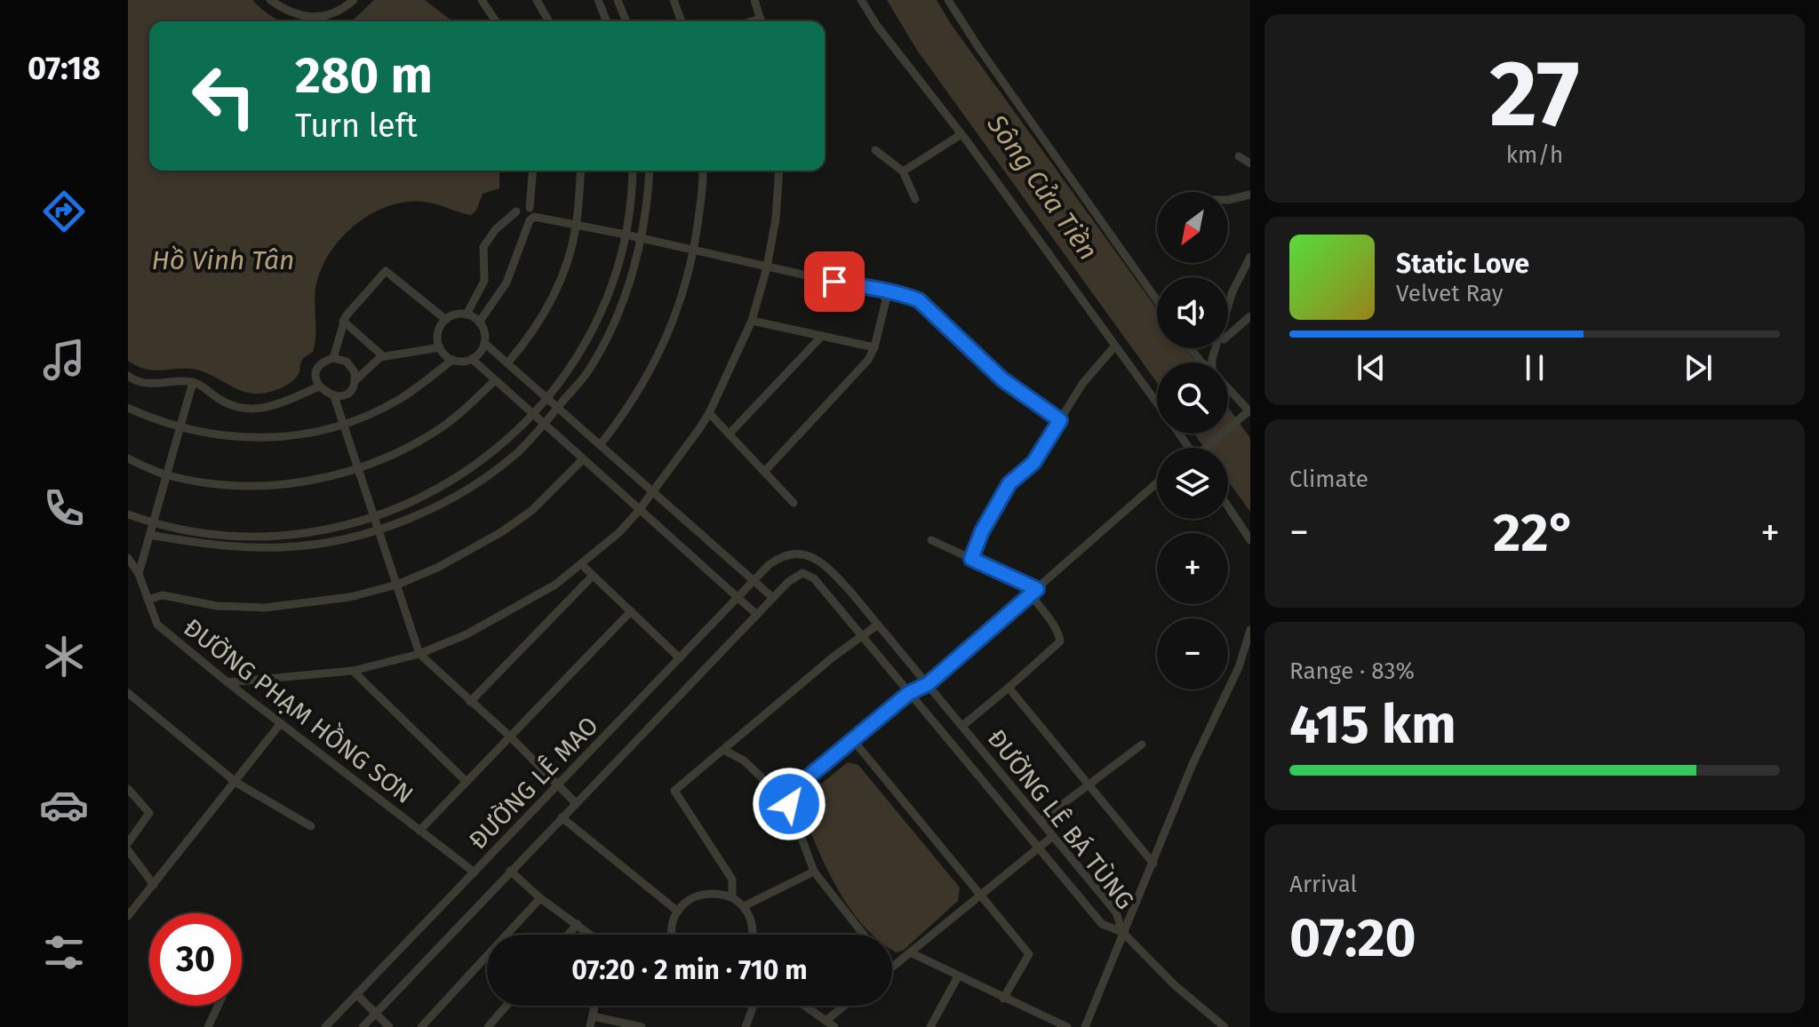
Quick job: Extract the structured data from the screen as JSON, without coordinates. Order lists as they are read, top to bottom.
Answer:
{
  "streets": {
    "street": ["ĐƯỜNG PHẠM HỒNG SƠN", "ĐƯỜNG LÊ MAO", "ĐƯỜNG LÊ BÁ TÙNG"]
  },
  "crossings": [
    ["ĐƯỜNG PHẠM HỒNG SƠN", "ĐƯỜNG LÊ MAO"],
    ["ĐƯỜNG LÊ MAO", "ĐƯỜNG LÊ BÁ TÙNG"]
  ],
  "water": ["Sông Cửa Tiền", "Hồ Vinh Tân"],
  "north": "bottom left",
  "page": {
    "tabs": "07:18",
    "tile": [
      ["27", "km/h"],
      "Climate",
      ["Range · 83%", "415 km"],
      ["Arrival", "07:20"]
    ],
    "turn": ["280 m", "Turn left"],
    "map_buttons": ["+", "−"],
    "song": ["Static Love", "Velvet Ray"],
    "heat": ["−", "22°", "+"],
    "limit": "30",
    "trip": "07:20 · 2 min · 710 m"
  }
}
